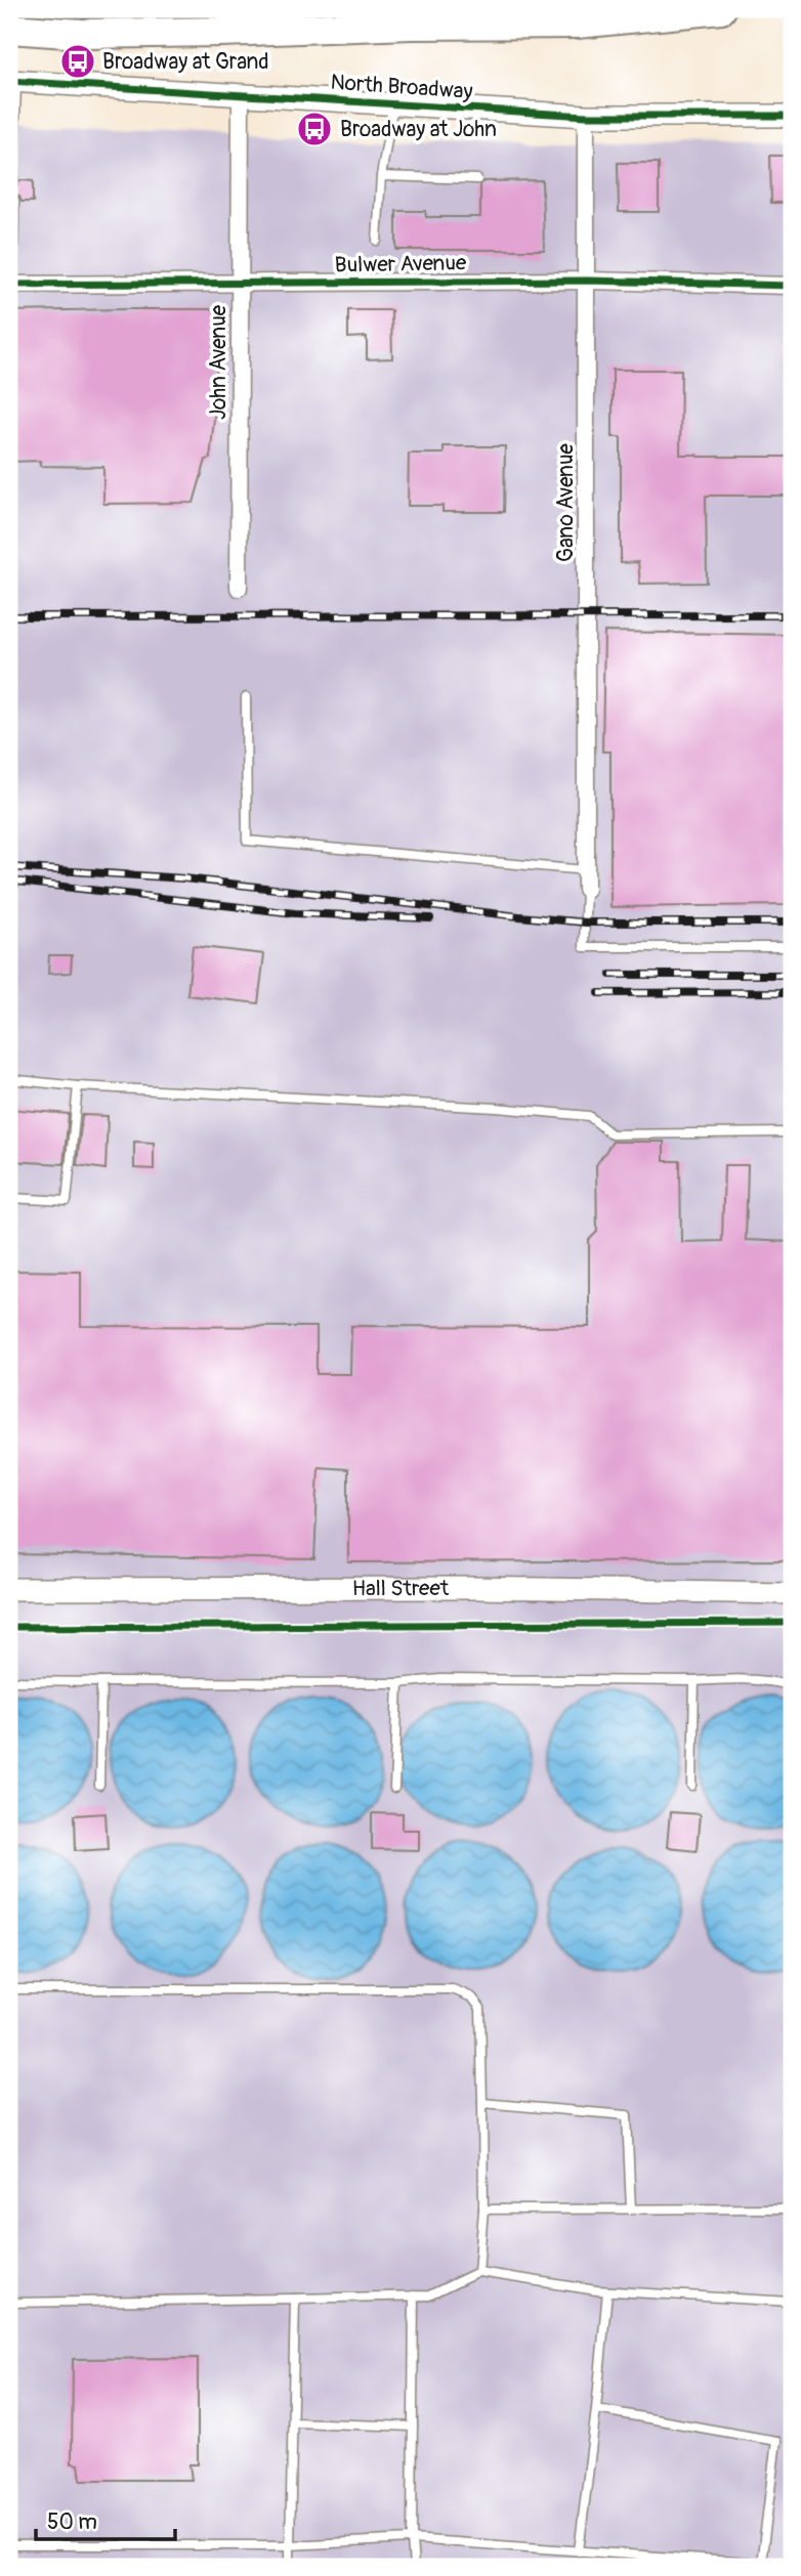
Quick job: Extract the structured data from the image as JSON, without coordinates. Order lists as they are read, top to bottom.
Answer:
{
  "streets": {
    "main road": ["North Broadway", "Hall Street"],
    "street": ["Bulwer Avenue", "John Avenue", "Gano Avenue"]
  },
  "crossings": [
    ["North Broadway", "John Avenue"],
    ["North Broadway", "Gano Avenue"],
    ["Bulwer Avenue", "John Avenue"],
    ["Bulwer Avenue", "Gano Avenue"]
  ],
  "places": {
    "bus stop": ["Broadway at Grand", "Broadway at John"]
  },
  "scale_bar": "50 m"
}
